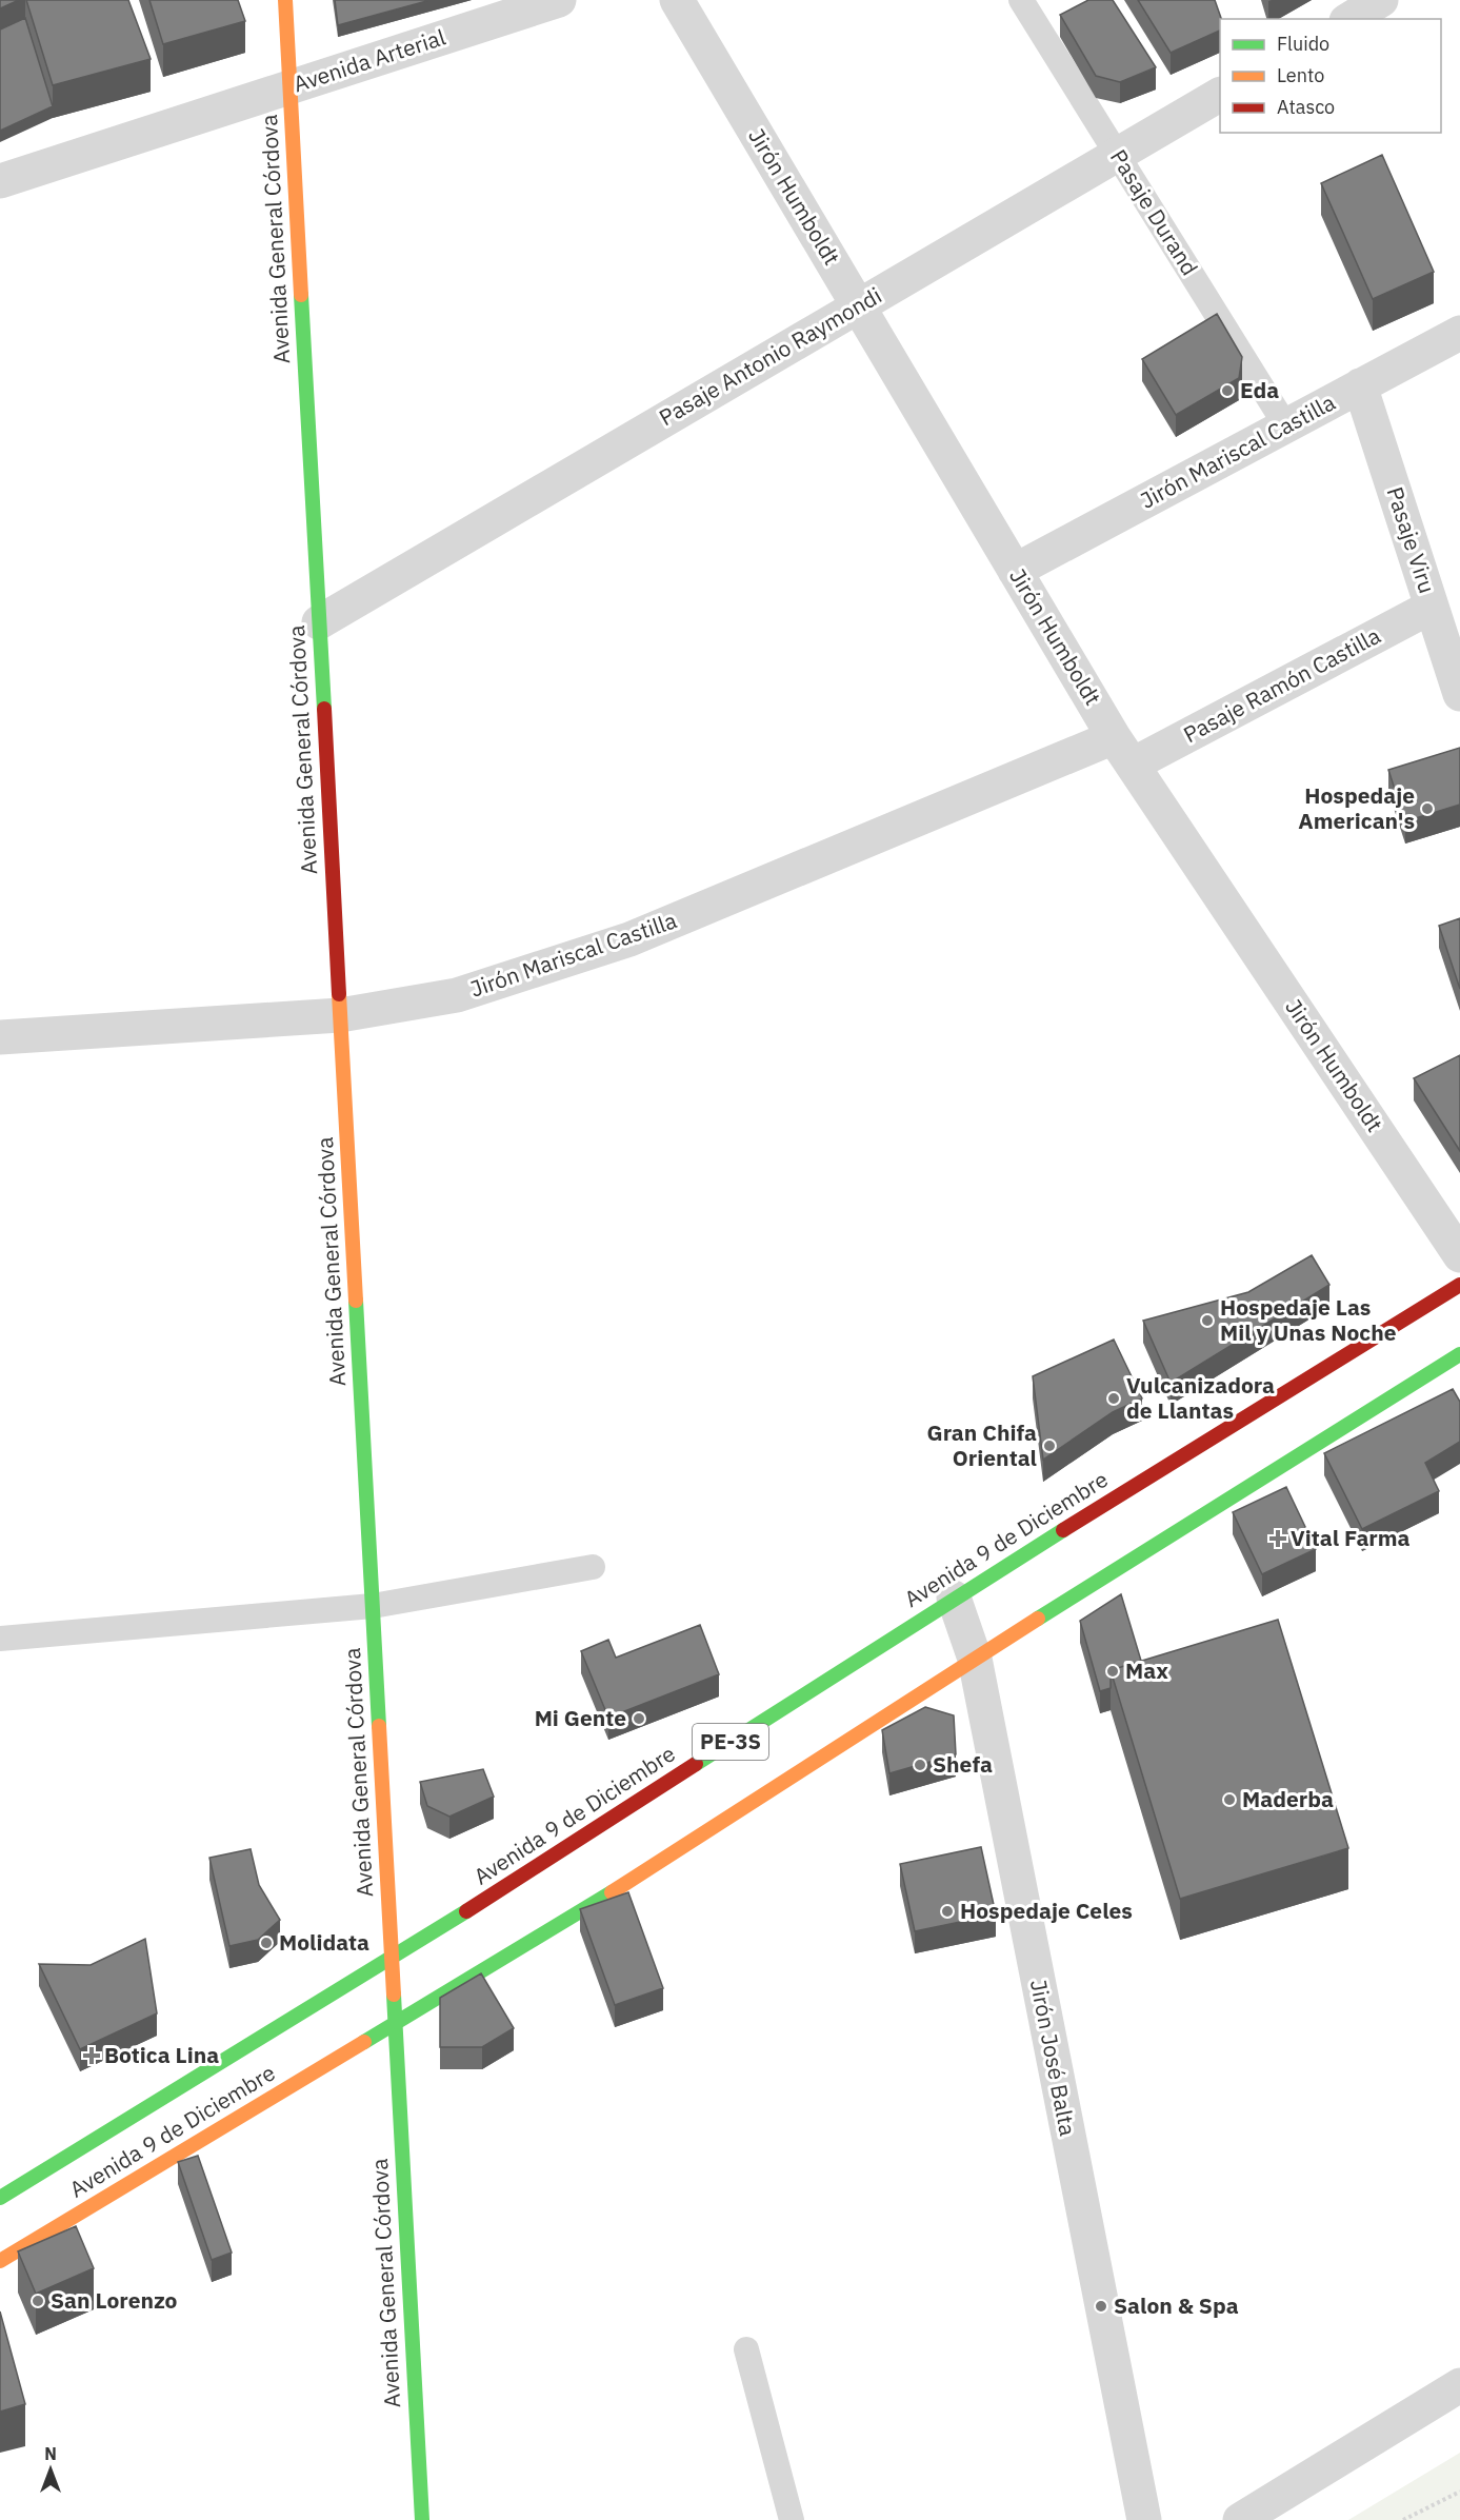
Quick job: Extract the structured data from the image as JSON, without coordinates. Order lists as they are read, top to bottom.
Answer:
{
  "streets": {
    "main road": ["Avenida General Córdova", "Avenida 9 de Diciembre", "PE-3S"],
    "street": [
      "Avenida Arterial",
      "Jirón Humboldt",
      "Pasaje Antonio Raymondi",
      "Jirón Mariscal Castilla",
      "Pasaje Viru",
      "Pasaje Ramón Castilla",
      "Jirón José Balta"
    ],
    "lane": ["Pasaje Durand"]
  },
  "crossings": [
    ["Avenida Arterial", "Avenida General Córdova"],
    ["Jirón Humboldt", "Pasaje Antonio Raymondi"],
    ["Jirón Humboldt", "Jirón Mariscal Castilla"],
    ["Jirón Humboldt", "Pasaje Ramón Castilla"],
    ["Pasaje Durand", "Pasaje Antonio Raymondi"],
    ["Pasaje Durand", "Jirón Mariscal Castilla"],
    ["Avenida General Córdova", "Pasaje Antonio Raymondi"],
    ["Avenida General Córdova", "Jirón Mariscal Castilla"],
    ["Avenida General Córdova", "Avenida 9 de Diciembre"],
    ["Jirón Mariscal Castilla", "Pasaje Viru"],
    ["Jirón Mariscal Castilla", "Pasaje Ramón Castilla"],
    ["Pasaje Viru", "Pasaje Ramón Castilla"],
    ["Avenida 9 de Diciembre", "Jirón José Balta"]
  ],
  "places": {
    "other": [
      "Eda",
      "Hospedaje American's",
      "Hospedaje Las Mil y Unas Noche",
      "Vulcanizadora de Llantas",
      "Gran Chifa Oriental",
      "Max",
      "Mi Gente",
      "Shefa",
      "Maderba",
      "Hospedaje Celes",
      "Molidata",
      "San Lorenzo",
      "Salon & Spa"
    ],
    "health": ["Vital Farma", "Botica Lina"]
  },
  "legend": ["Fluido", "Lento", "Atasco"],
  "north": "top"
}
